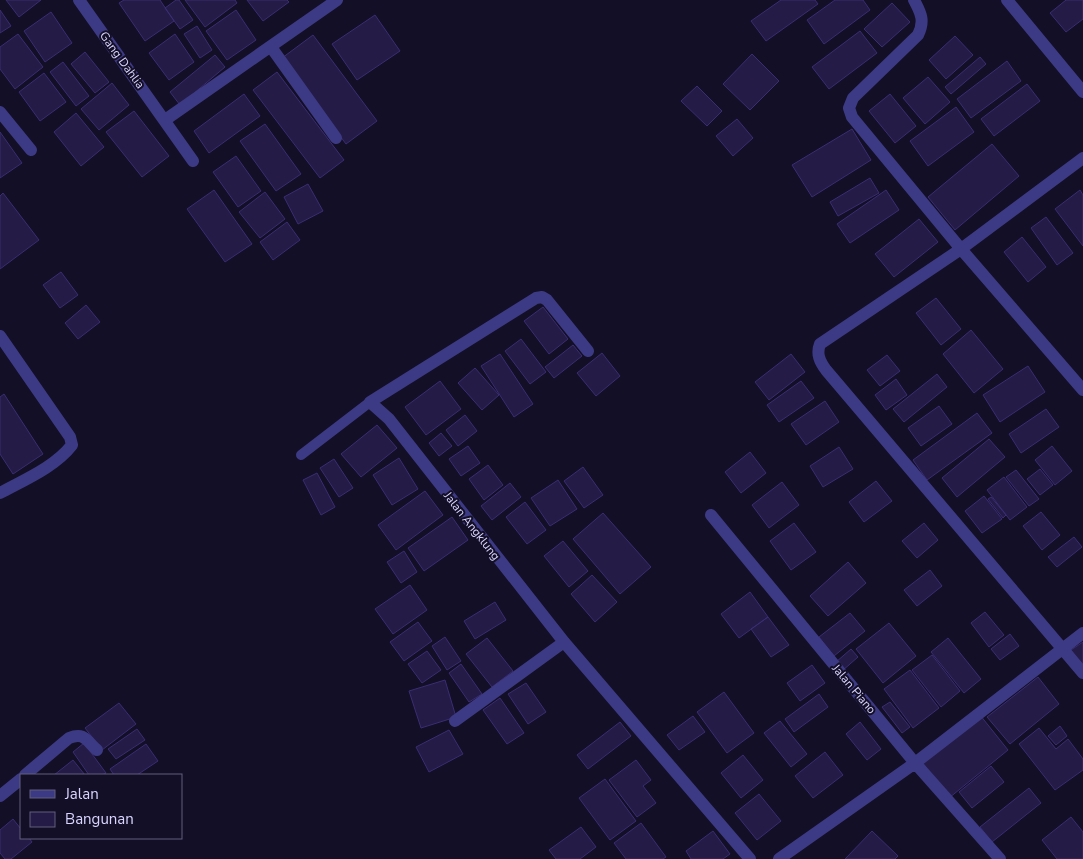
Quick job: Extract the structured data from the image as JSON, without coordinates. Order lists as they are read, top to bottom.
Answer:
{
  "streets": {
    "street": ["Gang Dahlia", "Jalan Angklung", "Jalan Piano"]
  },
  "legend": ["Jalan", "Bangunan"]
}
